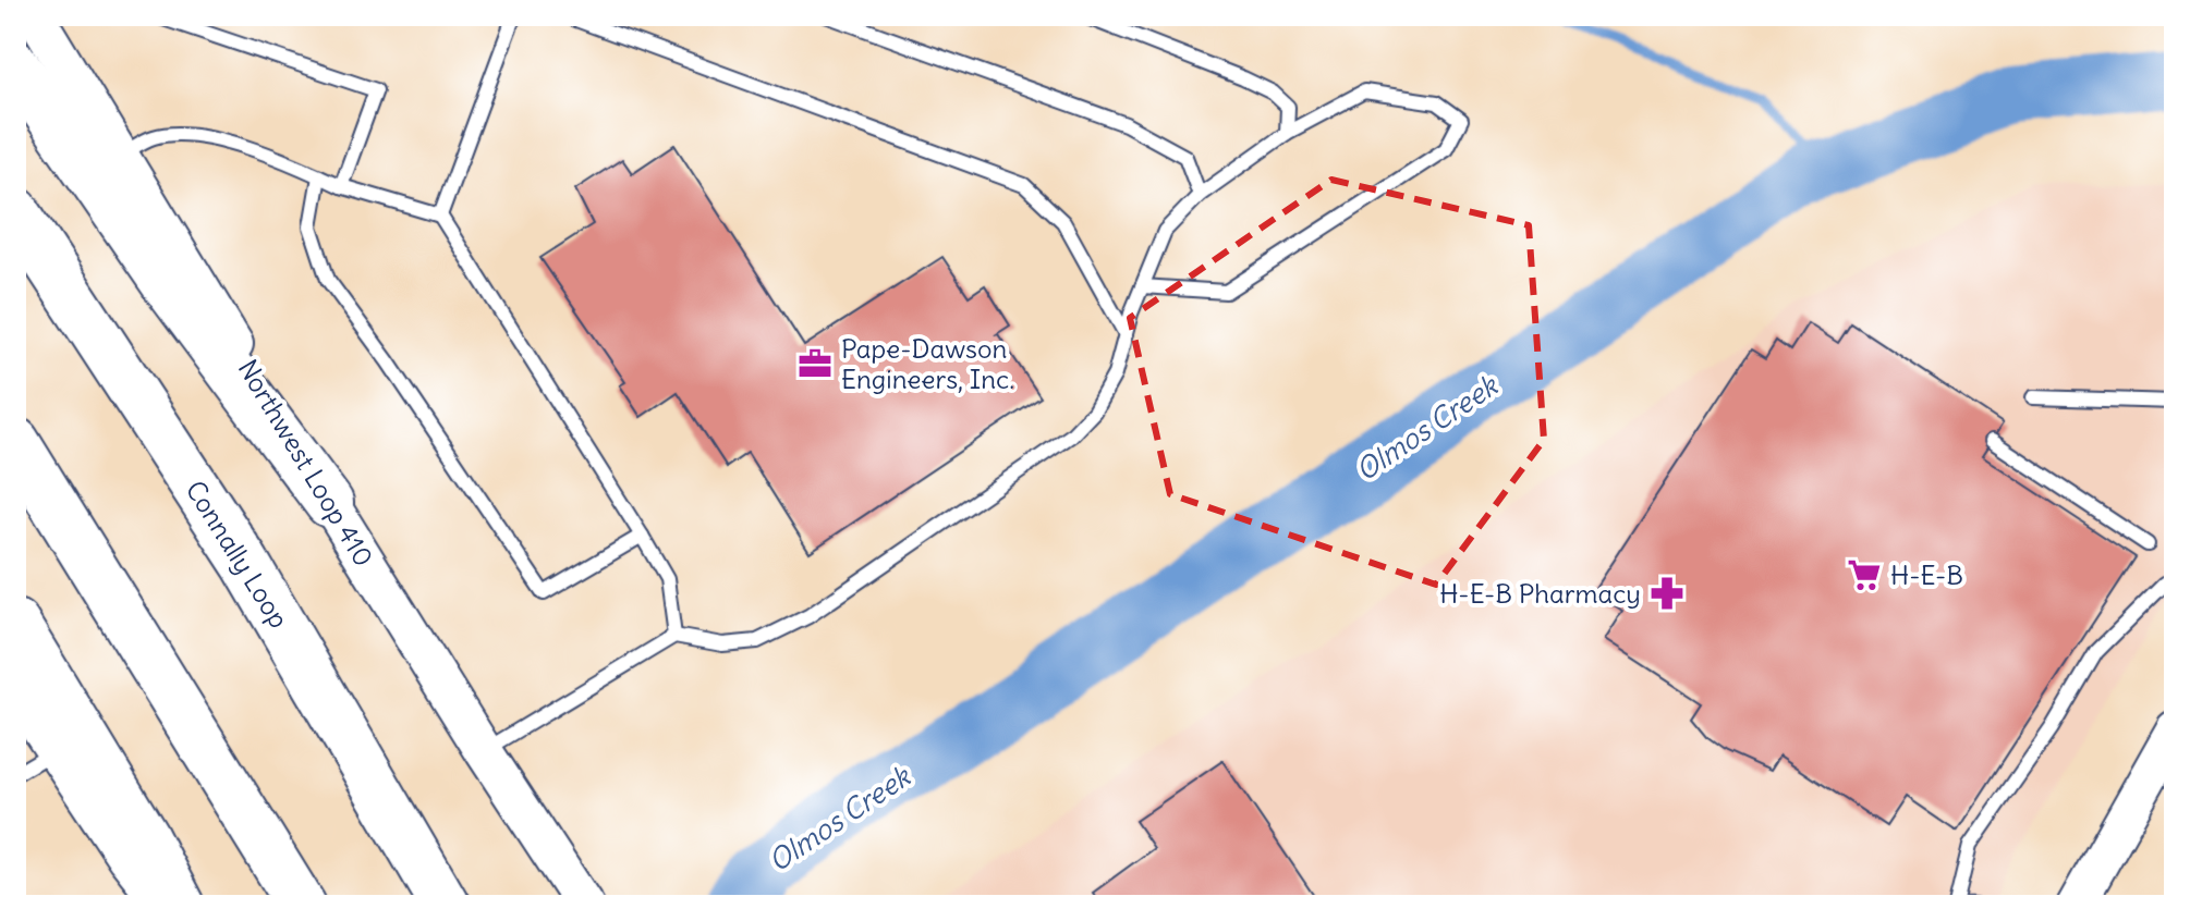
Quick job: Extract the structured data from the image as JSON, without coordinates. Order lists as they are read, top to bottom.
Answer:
{
  "streets": {
    "highway": ["Connally Loop"],
    "main road": ["Northwest Loop 410"]
  },
  "water": ["Olmos Creek"],
  "places": {
    "office": ["Pape-Dawson Engineers, Inc."],
    "supermarket": ["H-E-B"],
    "pharmacy": ["H-E-B Pharmacy"]
  }
}
